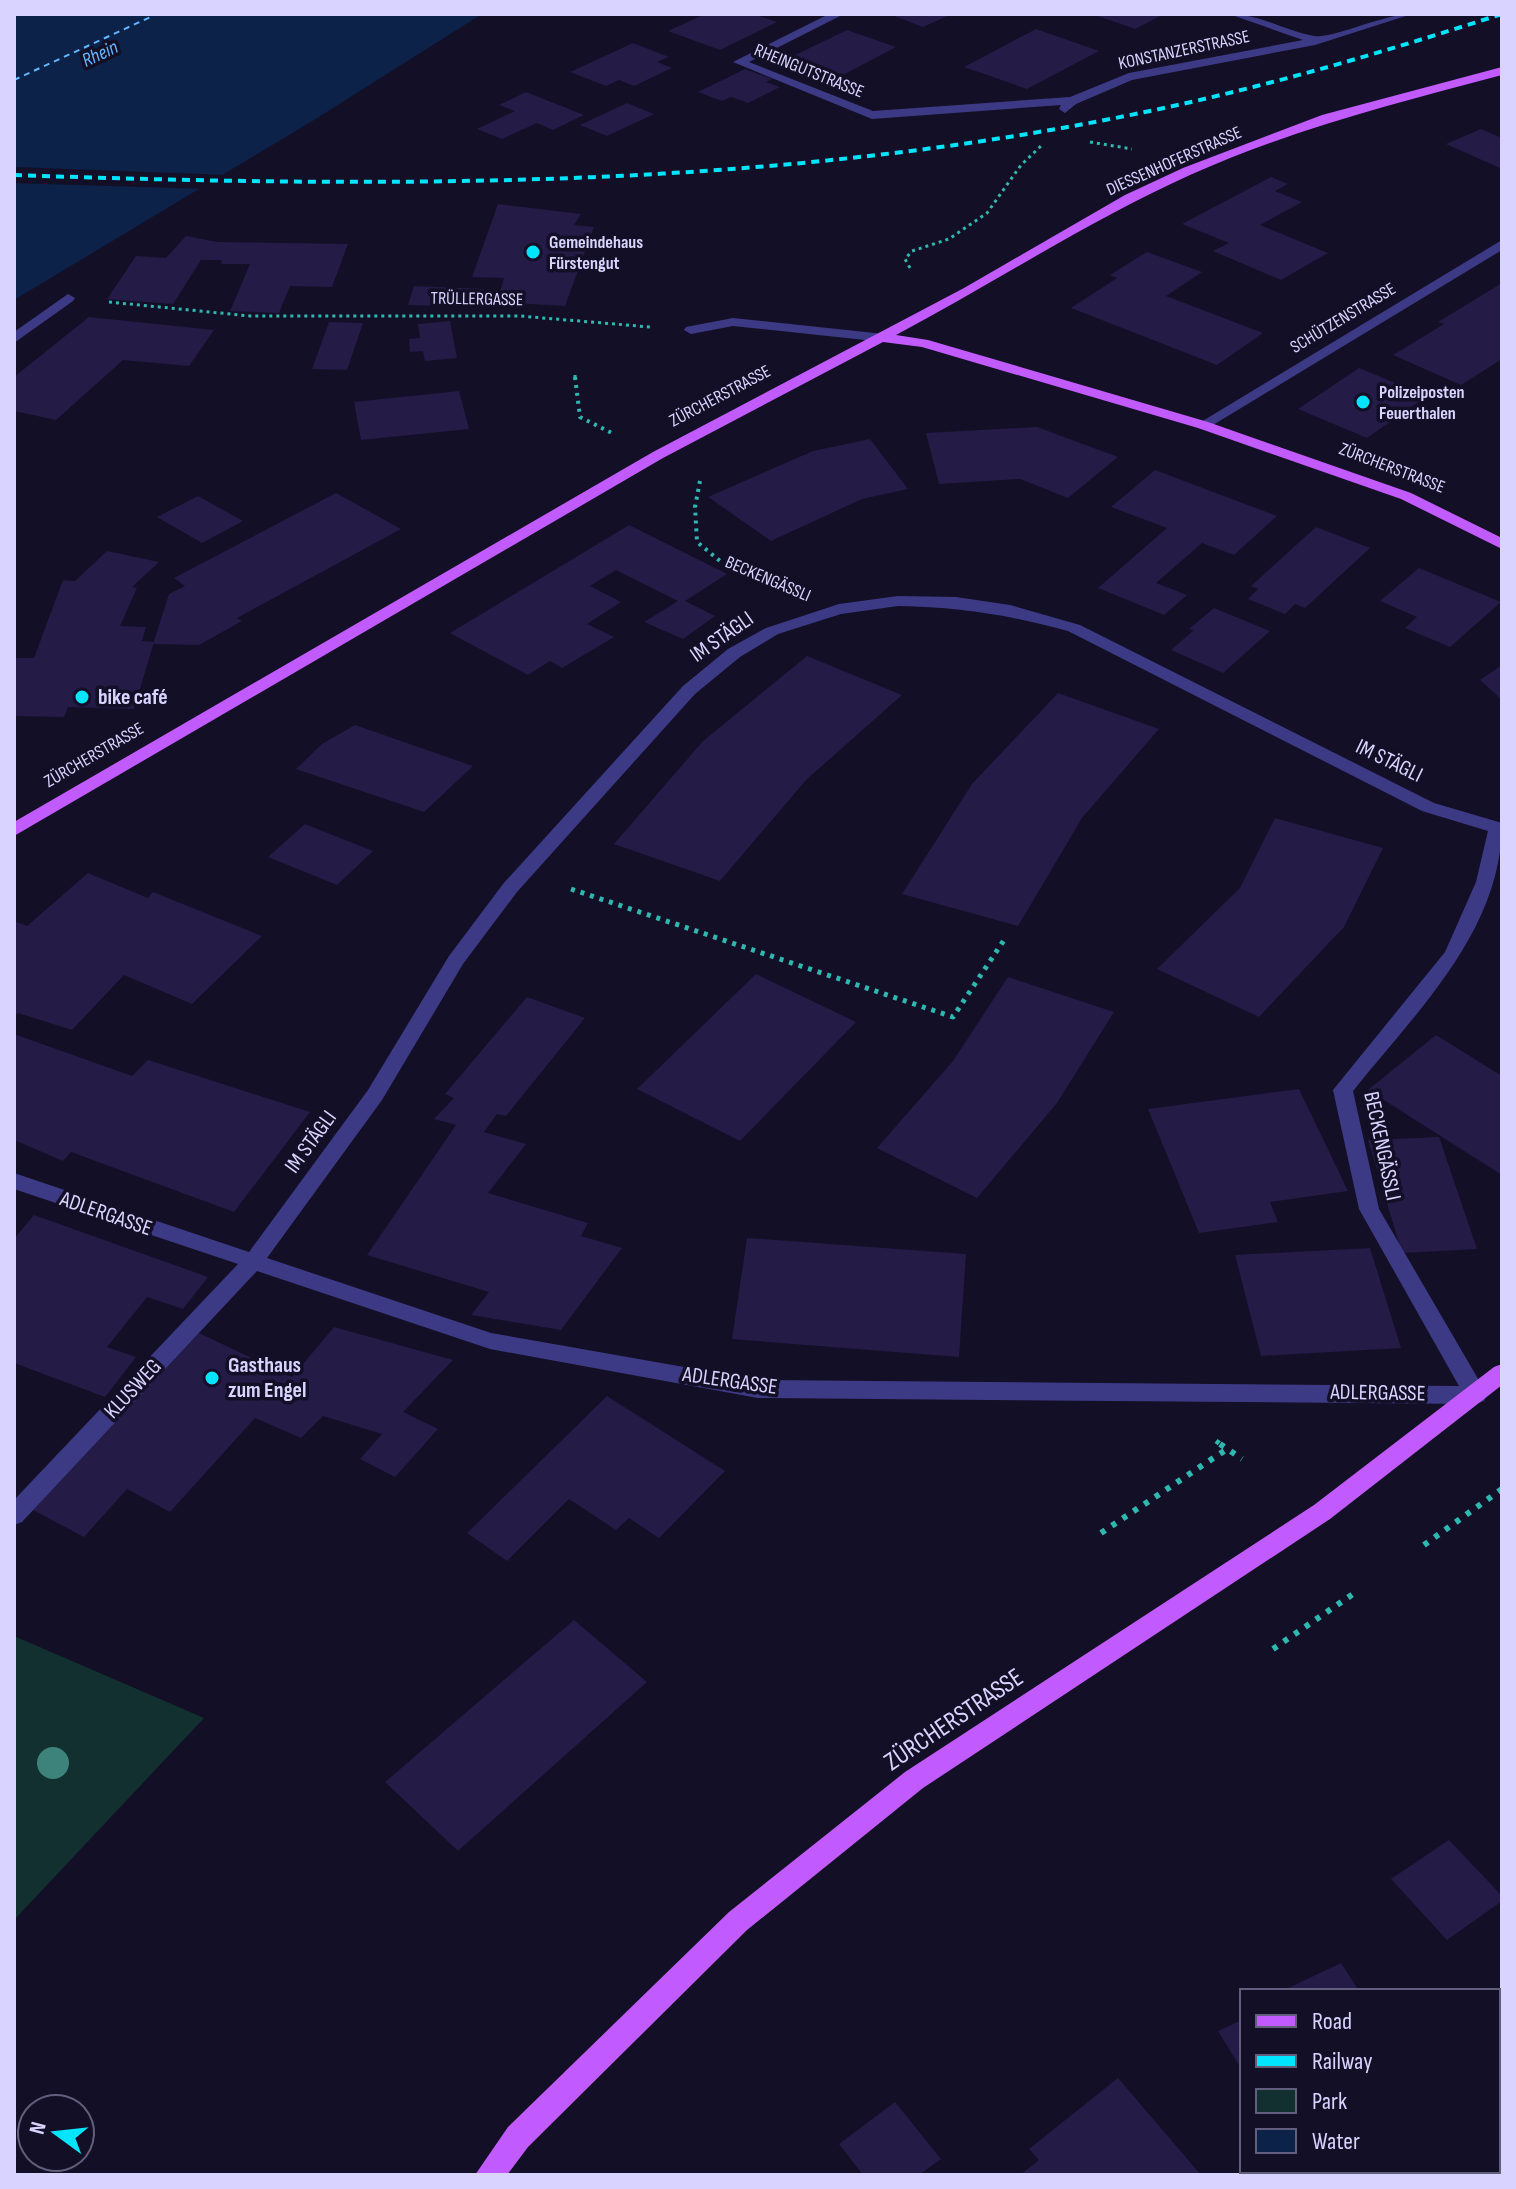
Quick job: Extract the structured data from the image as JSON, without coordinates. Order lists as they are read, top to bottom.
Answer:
{
  "streets": {
    "main road": ["DIESSENHOFERSTRASSE", "ZÜRCHERSTRASSE"],
    "street": [
      "KONSTANZERSTRASSE",
      "RHEINGUTSTRASSE",
      "SCHÜTZENSTRASSE",
      "BECKENGÄSSLI",
      "IM STÄGLI",
      "ADLERGASSE",
      "KLUSWEG"
    ],
    "path": ["TRÜLLERGASSE"]
  },
  "crossings": [
    ["KONSTANZERSTRASSE", "RHEINGUTSTRASSE"],
    ["DIESSENHOFERSTRASSE", "ZÜRCHERSTRASSE"],
    ["SCHÜTZENSTRASSE", "ZÜRCHERSTRASSE"],
    ["ZÜRCHERSTRASSE", "BECKENGÄSSLI"],
    ["ZÜRCHERSTRASSE", "ADLERGASSE"],
    ["BECKENGÄSSLI", "IM STÄGLI"],
    ["BECKENGÄSSLI", "ADLERGASSE"],
    ["IM STÄGLI", "ADLERGASSE"],
    ["IM STÄGLI", "KLUSWEG"],
    ["ADLERGASSE", "KLUSWEG"]
  ],
  "water": ["Rhein"],
  "places": [
    "Gemeindehaus Fürstengut",
    "Polizeiposten Feuerthalen",
    "bike café",
    "Gasthaus zum Engel"
  ],
  "legend": [
    "Road",
    "Railway",
    "Park",
    "Water"
  ],
  "north": "left"
}
